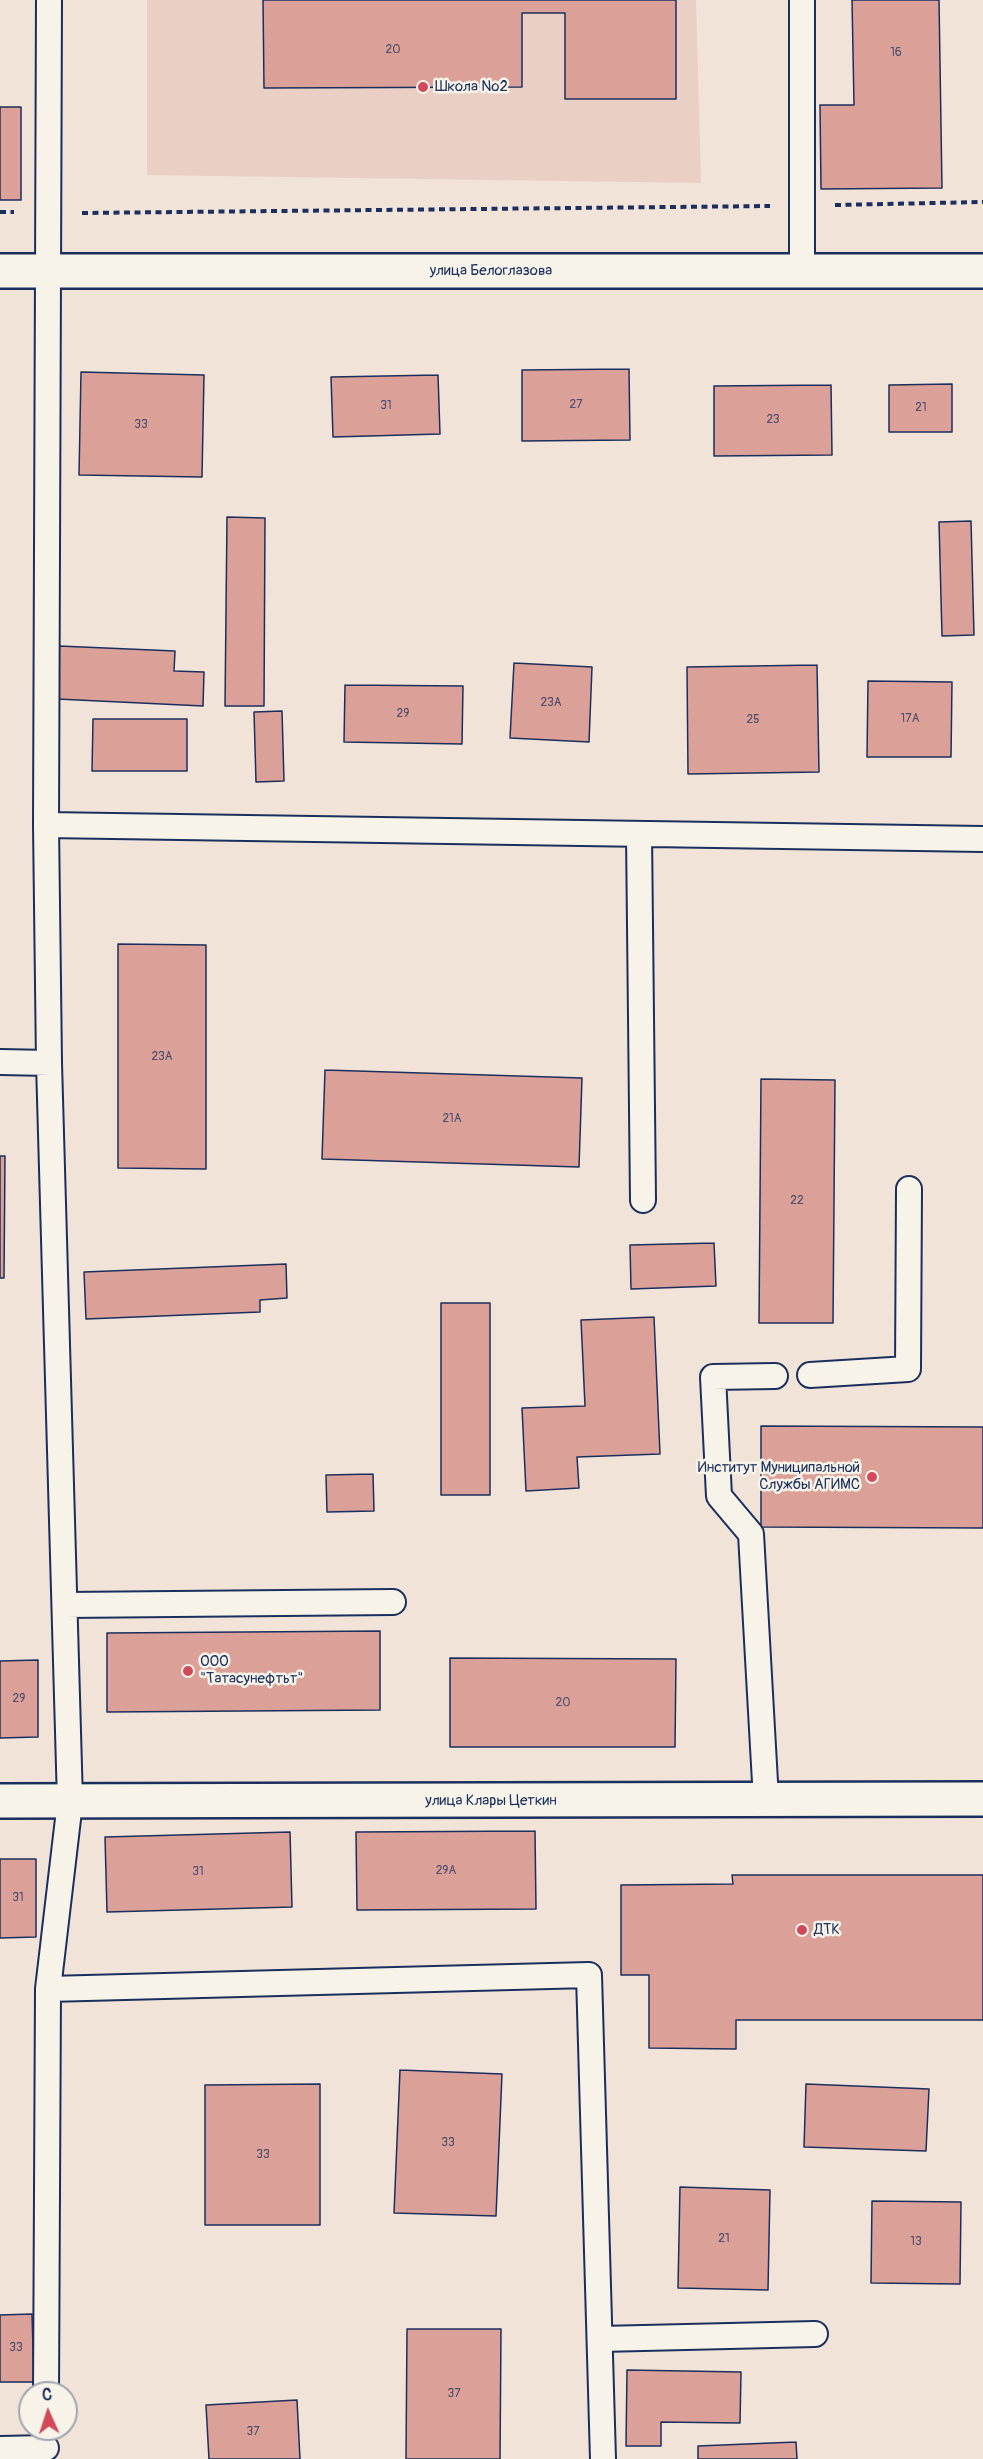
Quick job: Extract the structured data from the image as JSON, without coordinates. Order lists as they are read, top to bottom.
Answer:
{
  "streets": {
    "street": ["улица Белоглазова", "улица Клары Цеткин"]
  },
  "places": [
    "Школа №2",
    "Институт Муниципальной Службы АГИМС",
    "ООО \"Татасунефтьт\"",
    "ДТК"
  ],
  "house_numbers": [
    "20",
    "16",
    "27",
    "31",
    "21",
    "23",
    "33",
    "23А",
    "29",
    "17А",
    "25",
    "23А",
    "21А",
    "22",
    "29",
    "20",
    "29А",
    "31",
    "31",
    "33",
    "33",
    "21",
    "13",
    "33",
    "37",
    "37"
  ],
  "north": "top"
}
